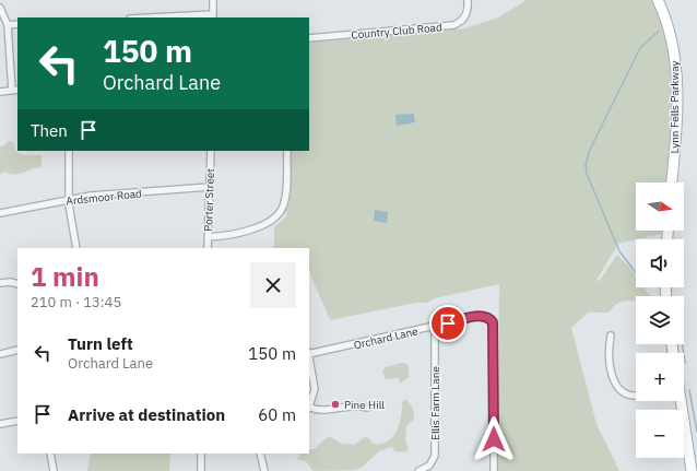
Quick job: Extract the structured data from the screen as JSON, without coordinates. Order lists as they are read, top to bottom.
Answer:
{
  "streets": {
    "main road": ["Lynn Fells Parkway"],
    "street": [
      "Country Club Road",
      "Ardsmoor Road",
      "Porter Street",
      "Orchard Lane",
      "Ellis Farm Lane"
    ]
  },
  "crossings": [
    ["Ardsmoor Road", "Porter Street"],
    ["Orchard Lane", "Ellis Farm Lane"]
  ],
  "places": ["Pine Hill"],
  "north": "right",
  "page": {
    "turn": ["150 m", "Orchard Lane"],
    "then": "Then",
    "map_buttons": ["+", "−"],
    "heading": ["1 min", "210 m · 13:45"],
    "list": [
      {
        "name": "Turn left",
        "note": "Orchard Lane",
        "value": "150 m"
      },
      {
        "name": "Arrive at destination",
        "value": "60 m"
      }
    ]
  }
}
